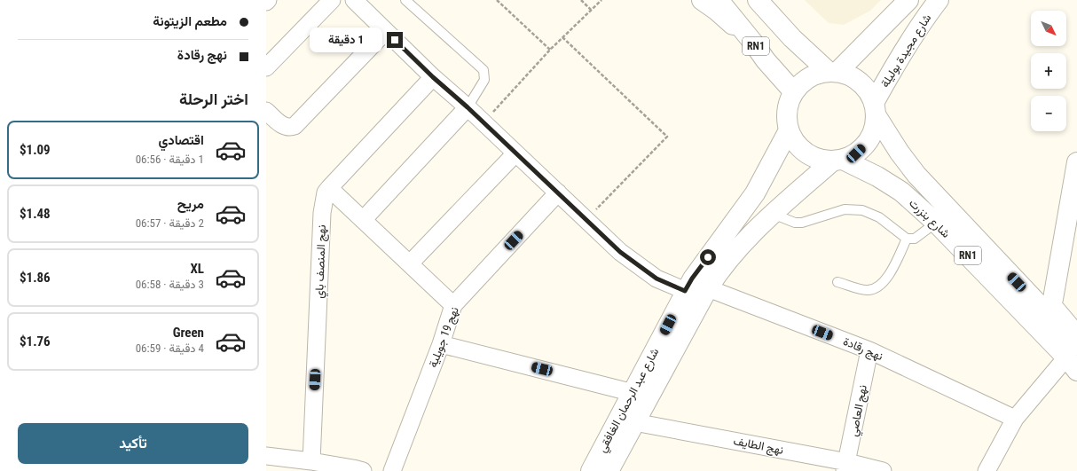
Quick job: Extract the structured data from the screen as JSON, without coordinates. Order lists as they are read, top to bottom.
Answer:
{
  "streets": {
    "main road": [
      "RN1",
      "شارع مجيدة بوليلة",
      "شارع بنزرت",
      "شارع عبد الرحمان الغافقي"
    ],
    "street": [
      "نهج المنصف باي",
      "نهج 19 جويلية",
      "نهج رقادة",
      "نهج العاصي",
      "نهج الطايف"
    ]
  },
  "crossings": [
    ["RN1", "شارع مجيدة بوليلة"],
    ["RN1", "شارع بنزرت"],
    ["RN1", "شارع عبد الرحمان الغافقي"],
    ["شارع مجيدة بوليلة", "شارع بنزرت"],
    ["شارع مجيدة بوليلة", "شارع عبد الرحمان الغافقي"],
    ["شارع بنزرت", "شارع عبد الرحمان الغافقي"],
    ["نهج رقادة", "شارع عبد الرحمان الغافقي"],
    ["نهج رقادة", "نهج العاصي"],
    ["شارع عبد الرحمان الغافقي", "نهج الطايف"],
    ["نهج العاصي", "نهج الطايف"]
  ],
  "north": "bottom right",
  "page": {
    "banner": ["مطعم الزيتونة", "نهج رقادة"],
    "map_buttons": ["+", "−"],
    "bubble": "1 دقيقة",
    "heading": "اختر الرحلة",
    "list": [
      {
        "name": "اقتصادي",
        "note": "1 دقيقة · 06:56",
        "value": "$1.09"
      },
      {
        "name": "مريح",
        "note": "2 دقيقة · 06:57",
        "value": "$1.48"
      },
      {
        "name": "XL",
        "note": "3 دقيقة · 06:58",
        "value": "$1.86"
      },
      {
        "name": "Green",
        "note": "4 دقيقة · 06:59",
        "value": "$1.76"
      }
    ],
    "buttons": "تأكيد"
  }
}
